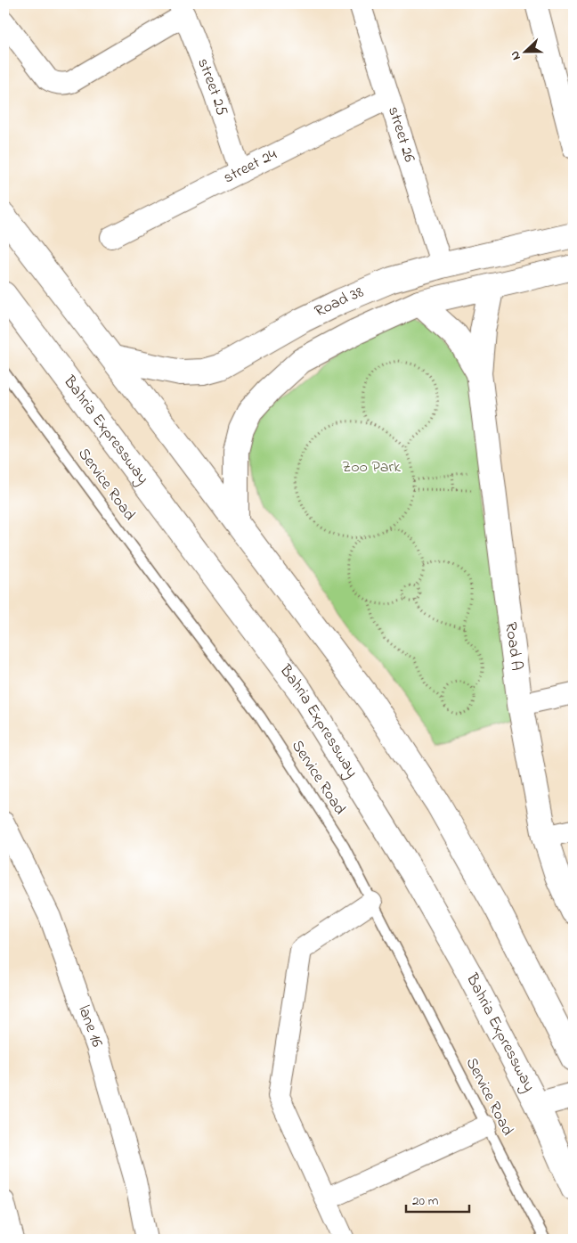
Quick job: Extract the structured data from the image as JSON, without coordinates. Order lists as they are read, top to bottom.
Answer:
{
  "streets": {
    "main road": ["Road 38", "Bahria Expressway", "Road A"],
    "street": [
      "street 25",
      "street 26",
      "street 24",
      "lane 16"
    ],
    "lane": ["Service Road"]
  },
  "crossings": [
    ["street 25", "street 24"],
    ["street 26", "street 24"],
    ["street 26", "Road 38"]
  ],
  "parks": ["Zoo Park"],
  "scale_bar": "20 m",
  "north": "left"
}
